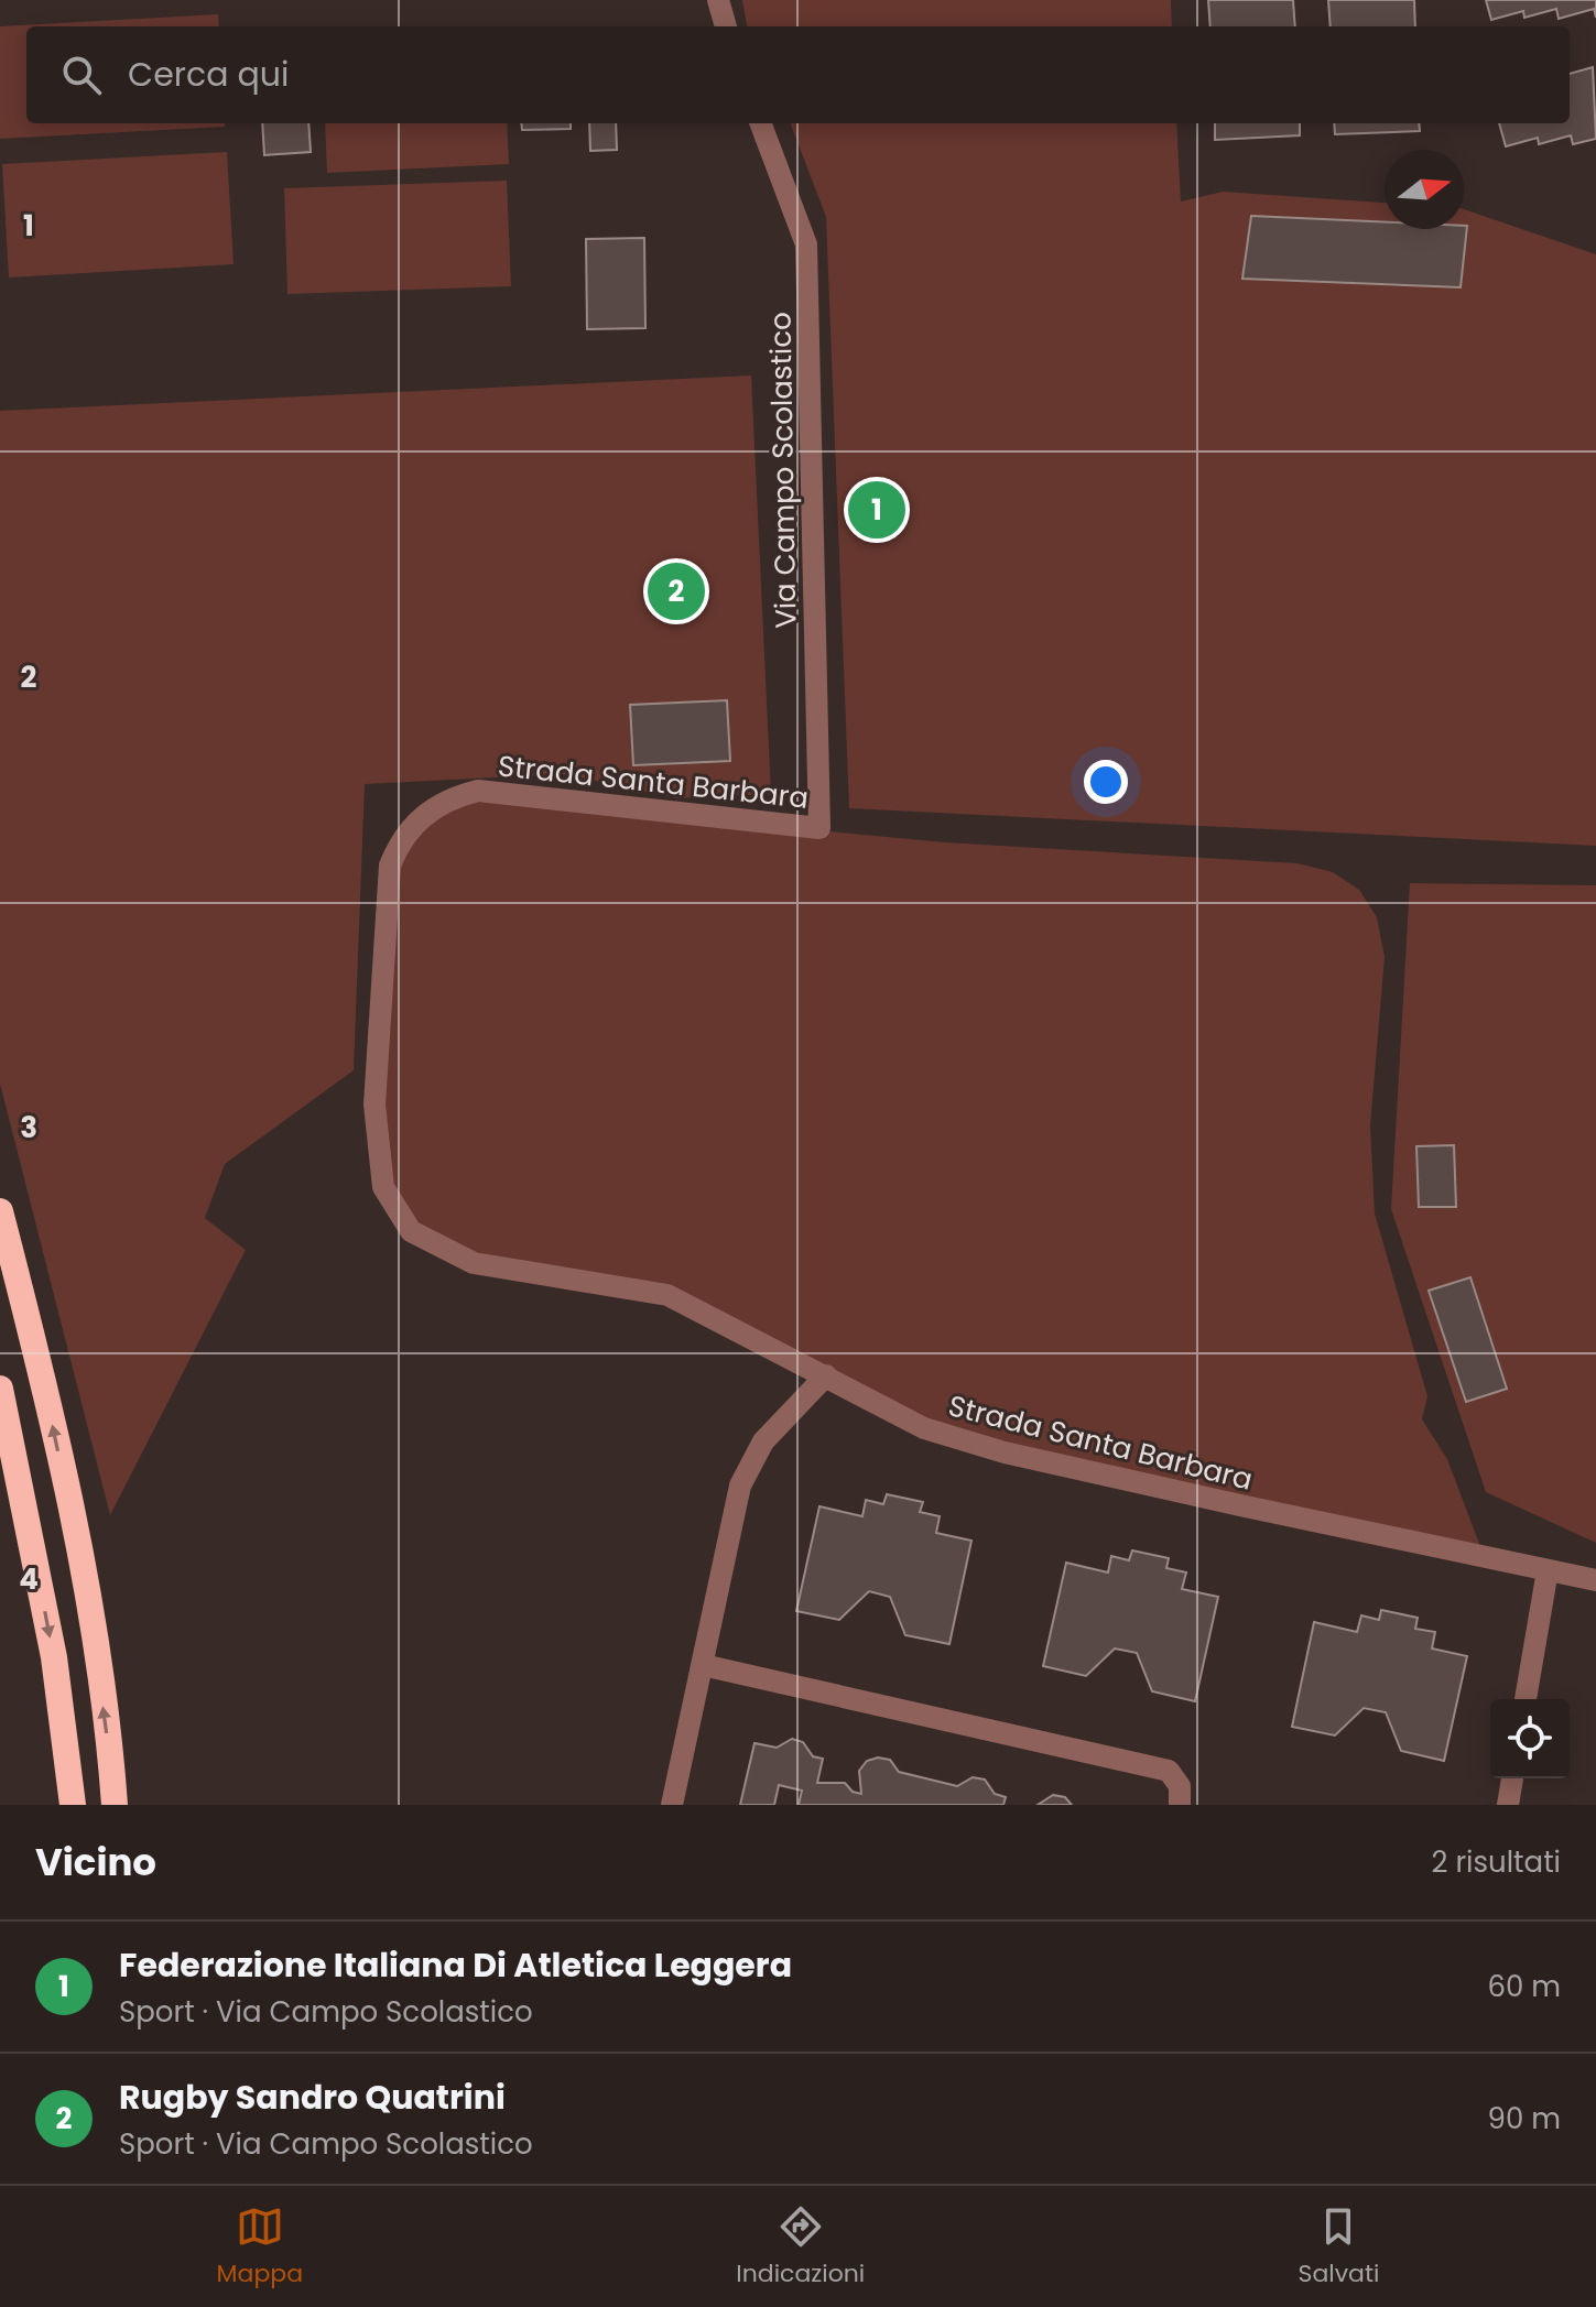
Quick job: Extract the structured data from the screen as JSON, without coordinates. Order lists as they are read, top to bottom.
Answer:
{
  "streets": {
    "street": ["Via Campo Scolastico", "Strada Santa Barbara"]
  },
  "crossings": [
    ["Via Campo Scolastico", "Strada Santa Barbara"]
  ],
  "north": "right",
  "page": {
    "search": "Cerca qui",
    "pins": ["1", "2"],
    "heading": ["Vicino", "2 risultati"],
    "list": [
      {
        "mark": "1",
        "name": "Federazione Italiana Di Atletica Leggera",
        "note": "Sport · Via Campo Scolastico",
        "value": "60 m"
      },
      {
        "mark": "2",
        "name": "Rugby Sandro Quatrini",
        "note": "Sport · Via Campo Scolastico",
        "value": "90 m"
      }
    ],
    "nav": ["Mappa", "Indicazioni", "Salvati"]
  },
  "grid": {
    "rows": [
      "1",
      "2",
      "3",
      "4"
    ]
  }
}
